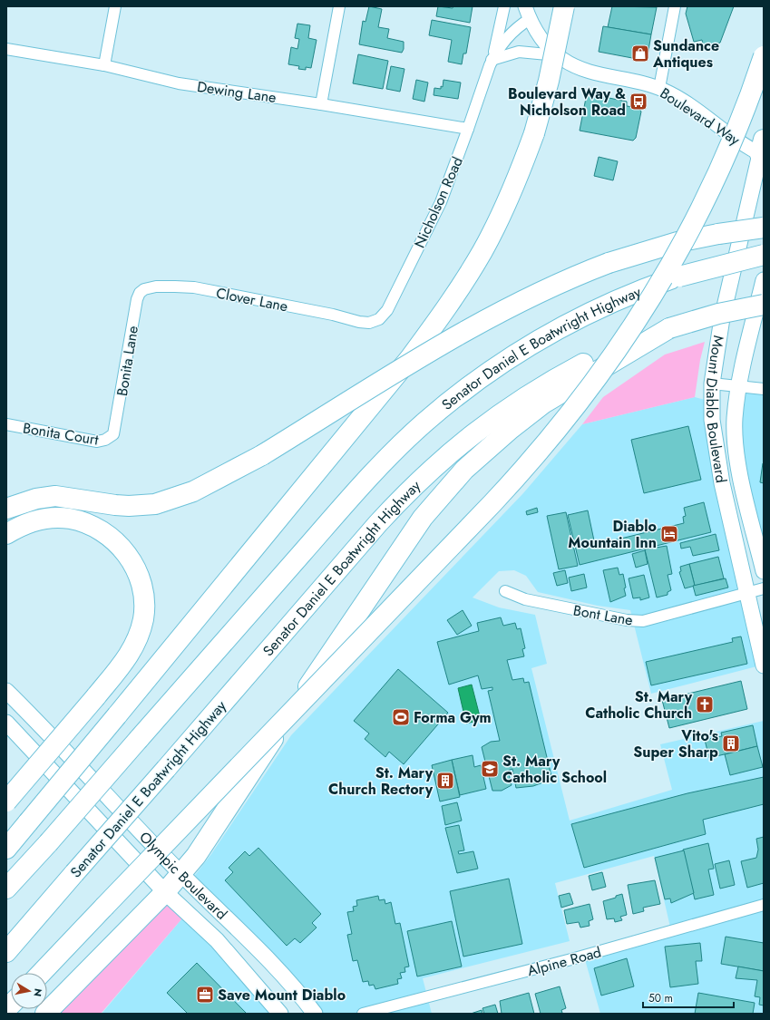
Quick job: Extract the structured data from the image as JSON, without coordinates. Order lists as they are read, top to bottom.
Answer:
{
  "streets": {
    "highway": ["Senator Daniel E Boatwright Highway"],
    "main road": ["Mount Diablo Boulevard", "Olympic Boulevard"],
    "street": [
      "Dewing Lane",
      "Boulevard Way",
      "Nicholson Road",
      "Clover Lane",
      "Bonita Lane",
      "Bonita Court",
      "Bont Lane",
      "Alpine Road"
    ]
  },
  "crossings": [
    ["Dewing Lane", "Nicholson Road"],
    ["Boulevard Way", "Nicholson Road"],
    ["Boulevard Way", "Mount Diablo Boulevard"],
    ["Nicholson Road", "Clover Lane"],
    ["Clover Lane", "Bonita Lane"],
    ["Bonita Lane", "Bonita Court"],
    ["Mount Diablo Boulevard", "Bont Lane"]
  ],
  "places": {
    "shop": ["Sundance Antiques"],
    "bus stop": ["Boulevard Way & Nicholson Road"],
    "hotel": ["Diablo Mountain Inn"],
    "church": ["St. Mary Catholic Church"],
    "sports": ["Forma Gym"],
    "building": ["Vito's Super Sharp", "St. Mary Church Rectory"],
    "school or university": ["St. Mary Catholic School"],
    "office": ["Save Mount Diablo"]
  },
  "scale_bar": "50 m",
  "north": "right"
}
